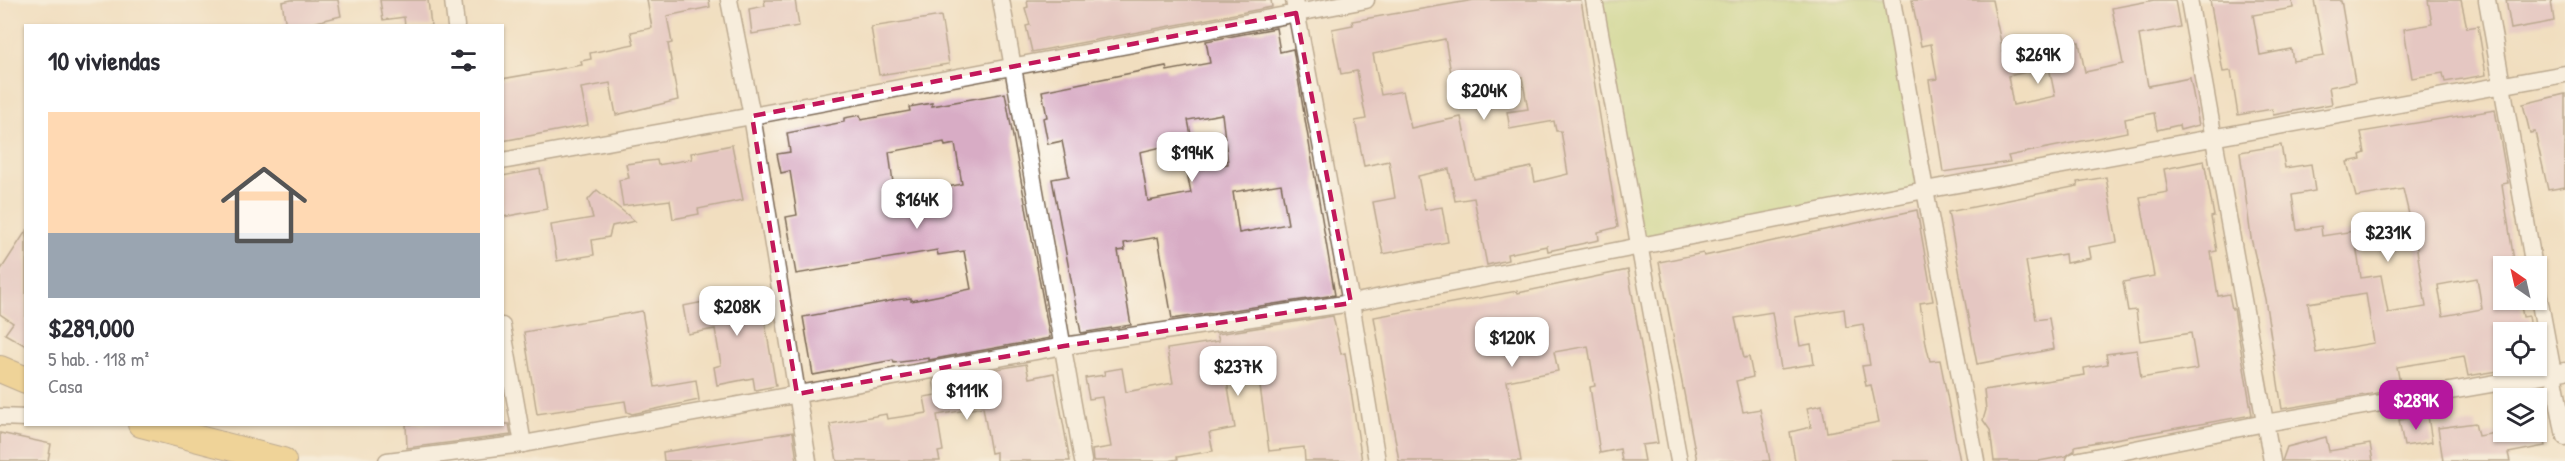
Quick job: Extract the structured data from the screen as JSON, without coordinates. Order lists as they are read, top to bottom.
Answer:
{
  "north": "top left",
  "page": {
    "heading": "10 viviendas",
    "price": [
      "$269K",
      "$204K",
      "$194K",
      "$164K",
      "$231K",
      "$208K",
      "$120K",
      "$237K",
      "$111K",
      "$289K"
    ],
    "list": [
      {
        "name": "$289,000",
        "note": "5 hab. · 118 m² · Casa"
      }
    ]
  }
}
